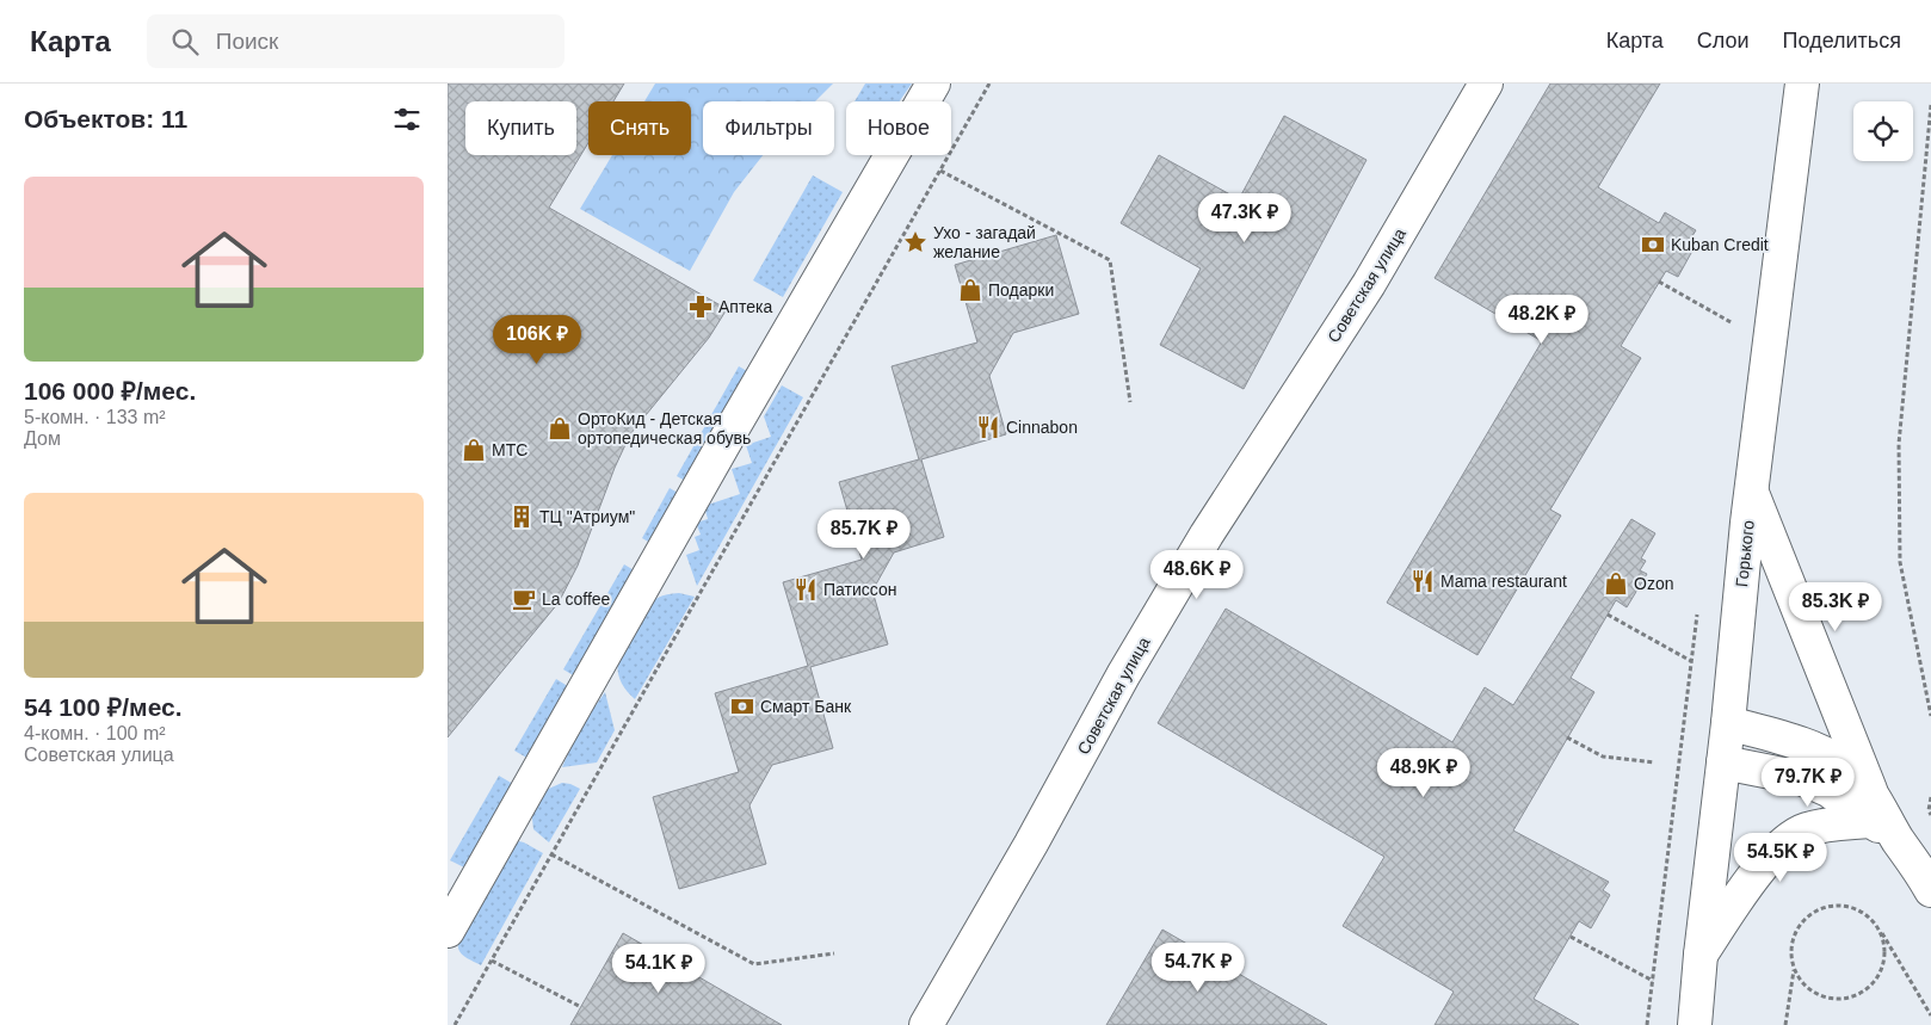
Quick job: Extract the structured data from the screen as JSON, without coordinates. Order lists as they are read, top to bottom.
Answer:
{
  "streets": {
    "street": ["Советская улица", "Горького"]
  },
  "places": {
    "place": ["Ухо - загадай желание"],
    "bank": ["Kuban Credit", "Смарт Банк"],
    "shop": [
      "Подарки",
      "ОртоКид - Детская ортопедическая обувь",
      "МТС",
      "Ozon"
    ],
    "pharmacy": ["Аптека"],
    "restaurant": ["Cinnabon", "Mama restaurant", "Патиссон"],
    "building": ["ТЦ \"Атриум\""],
    "cafe": ["La coffee"]
  },
  "page": {
    "header": "Карта",
    "search": "Поиск",
    "nav": ["Карта", "Слои", "Поделиться"],
    "heading": "Объектов: 11",
    "chip": [
      "Купить",
      "Снять",
      "Фильтры",
      "Новое"
    ],
    "list": [
      {
        "name": "106 000 ₽/мес.",
        "note": "5-комн. · 133 m² · Дом"
      },
      {
        "name": "54 100 ₽/мес.",
        "note": "4-комн. · 100 m² · Советская улица"
      }
    ],
    "price": [
      "47.3K ₽",
      "48.2K ₽",
      "106K ₽",
      "85.7K ₽",
      "48.6K ₽",
      "85.3K ₽",
      "48.9K ₽",
      "79.7K ₽",
      "54.5K ₽",
      "54.7K ₽",
      "54.1K ₽"
    ]
  }
}
